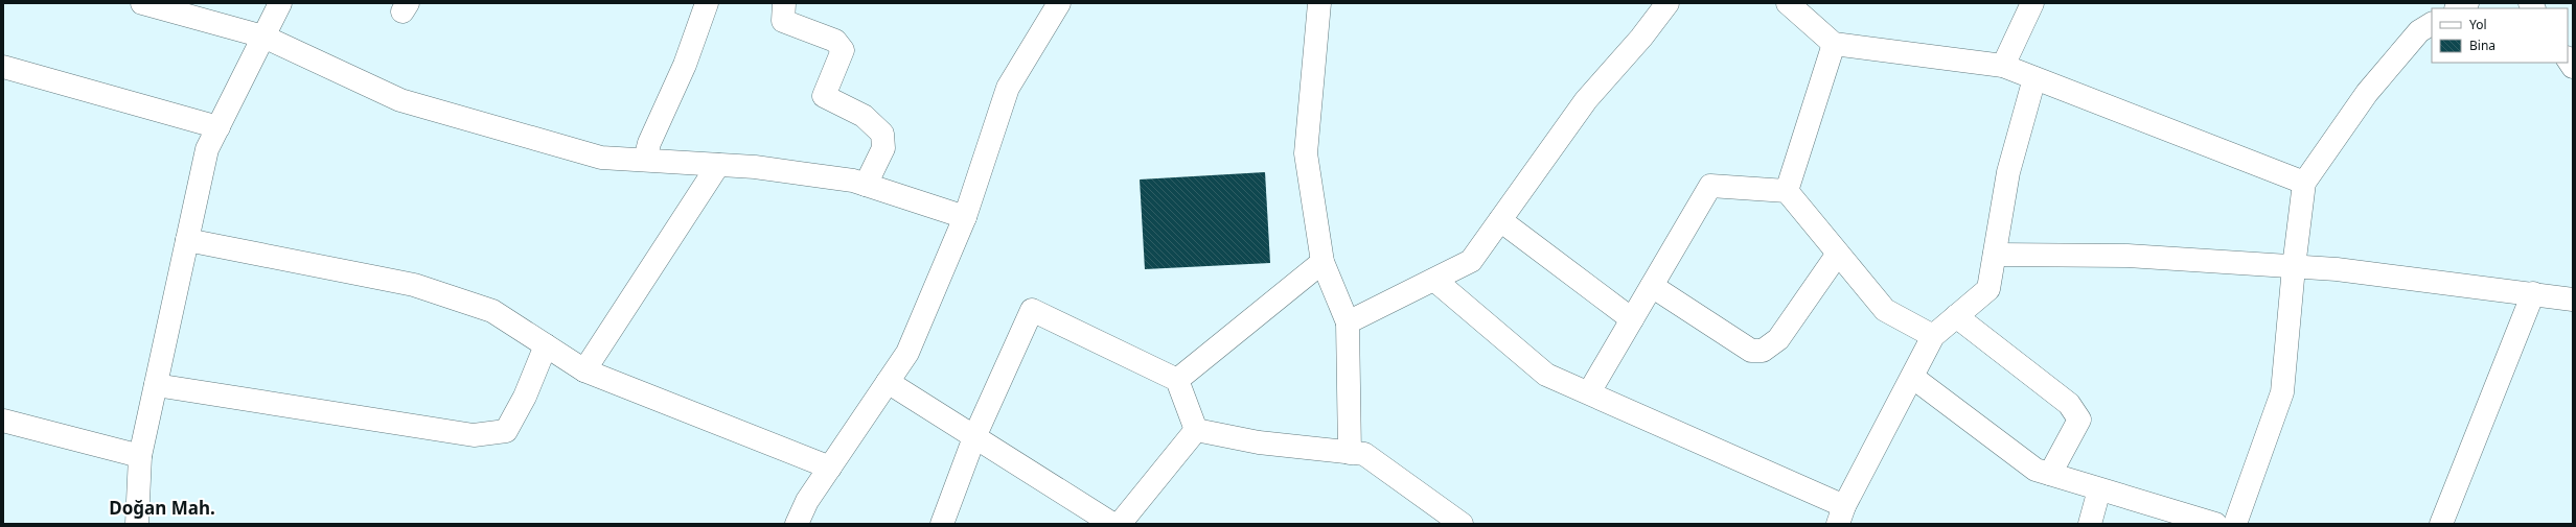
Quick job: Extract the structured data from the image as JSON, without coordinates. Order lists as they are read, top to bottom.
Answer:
{
  "districts": ["Doğan Mah."],
  "legend": ["Yol", "Bina"]
}
